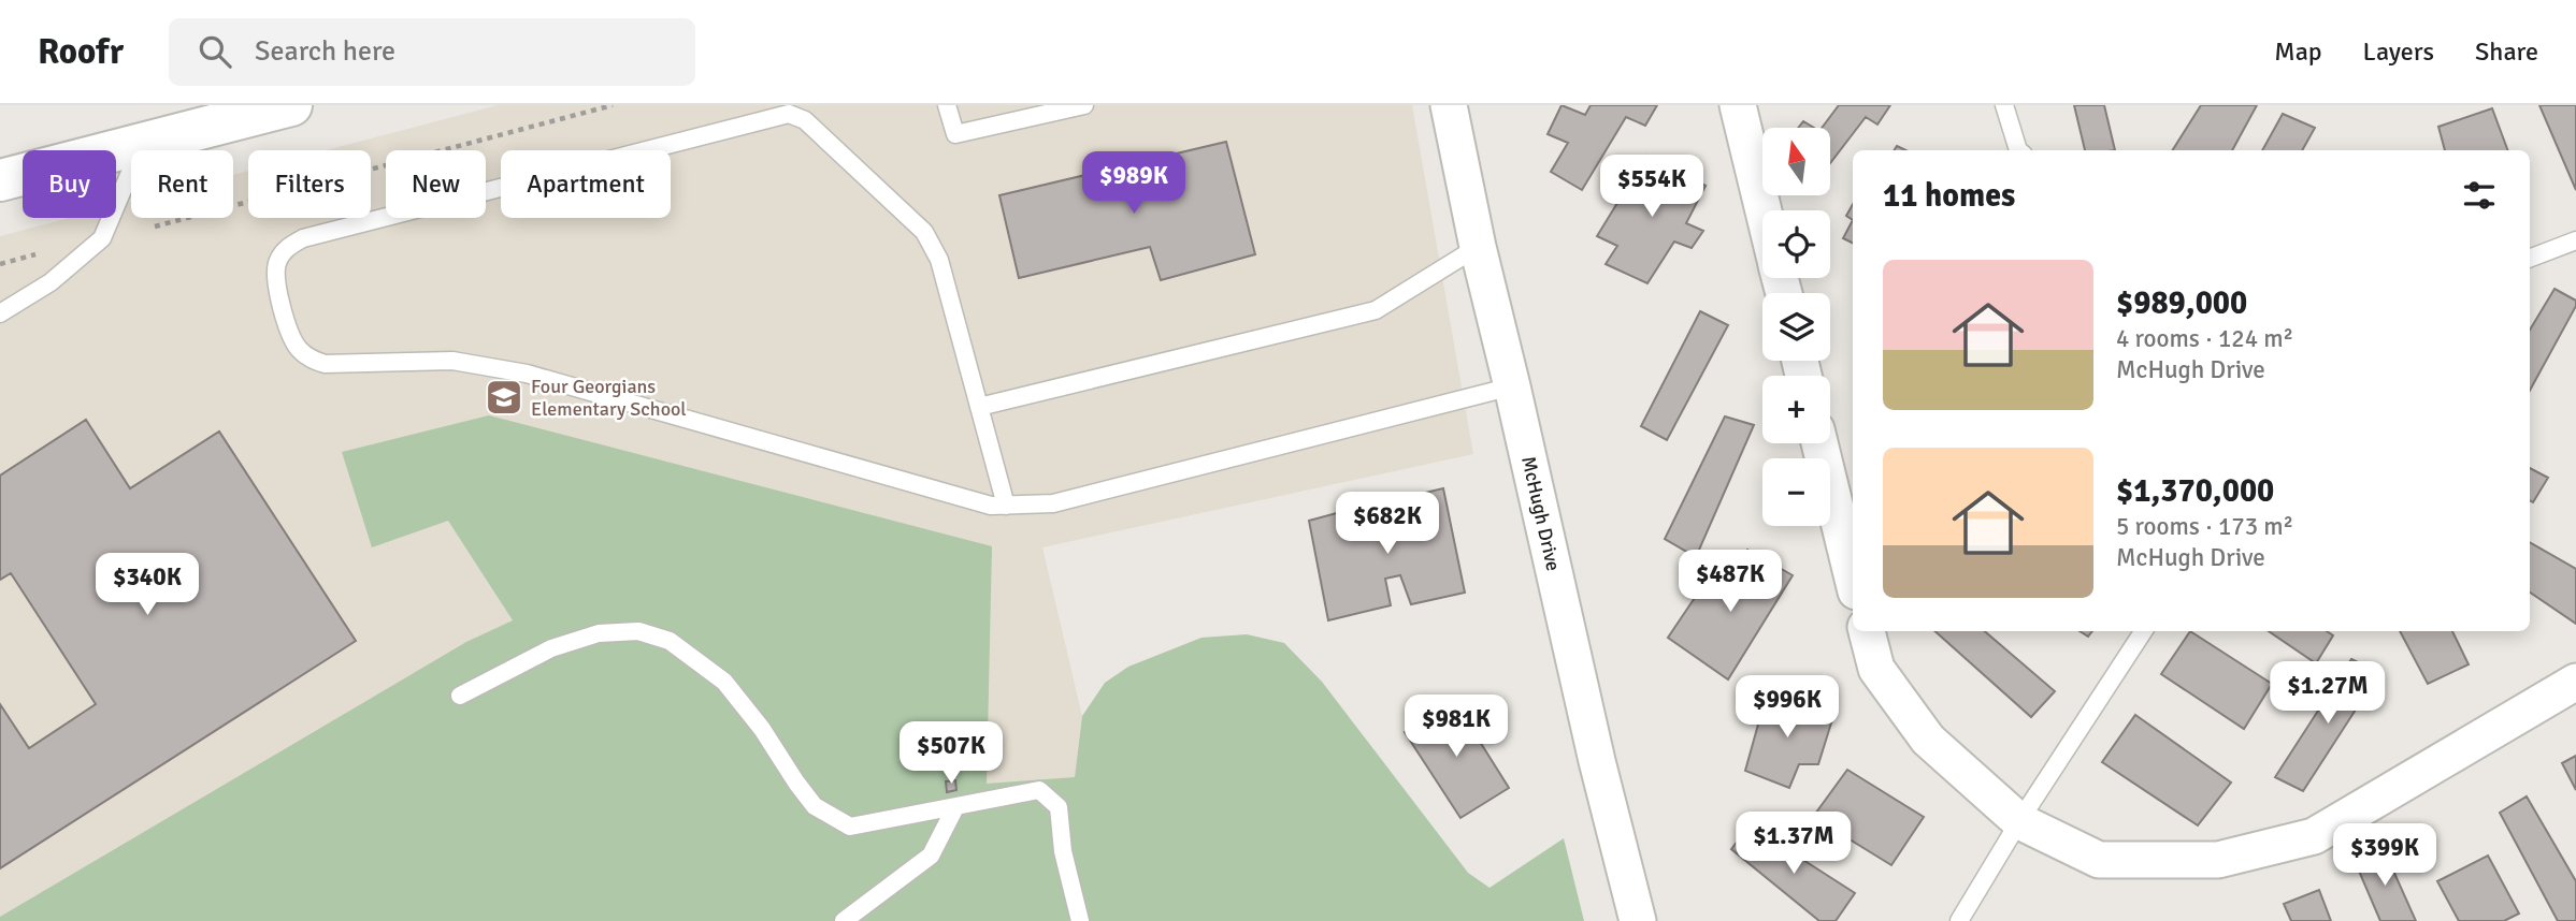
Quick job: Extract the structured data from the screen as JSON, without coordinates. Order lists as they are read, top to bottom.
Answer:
{
  "streets": {
    "street": ["McHugh Drive"]
  },
  "places": {
    "school or university": ["Four Georgians Elementary School"]
  },
  "north": "top",
  "page": {
    "header": "Roofr",
    "search": "Search here",
    "nav": ["Map", "Layers", "Share"],
    "map_buttons": ["+", "−"],
    "chip": [
      "Buy",
      "Rent",
      "Filters",
      "New",
      "Apartment"
    ],
    "heading": "11 homes",
    "price": [
      "$989K",
      "$554K",
      "$682K",
      "$487K",
      "$340K",
      "$1.27M",
      "$996K",
      "$981K",
      "$507K",
      "$1.37M",
      "$399K"
    ],
    "list": [
      {
        "name": "$989,000",
        "note": "4 rooms · 124 m² · McHugh Drive"
      },
      {
        "name": "$1,370,000",
        "note": "5 rooms · 173 m² · McHugh Drive"
      }
    ]
  }
}
